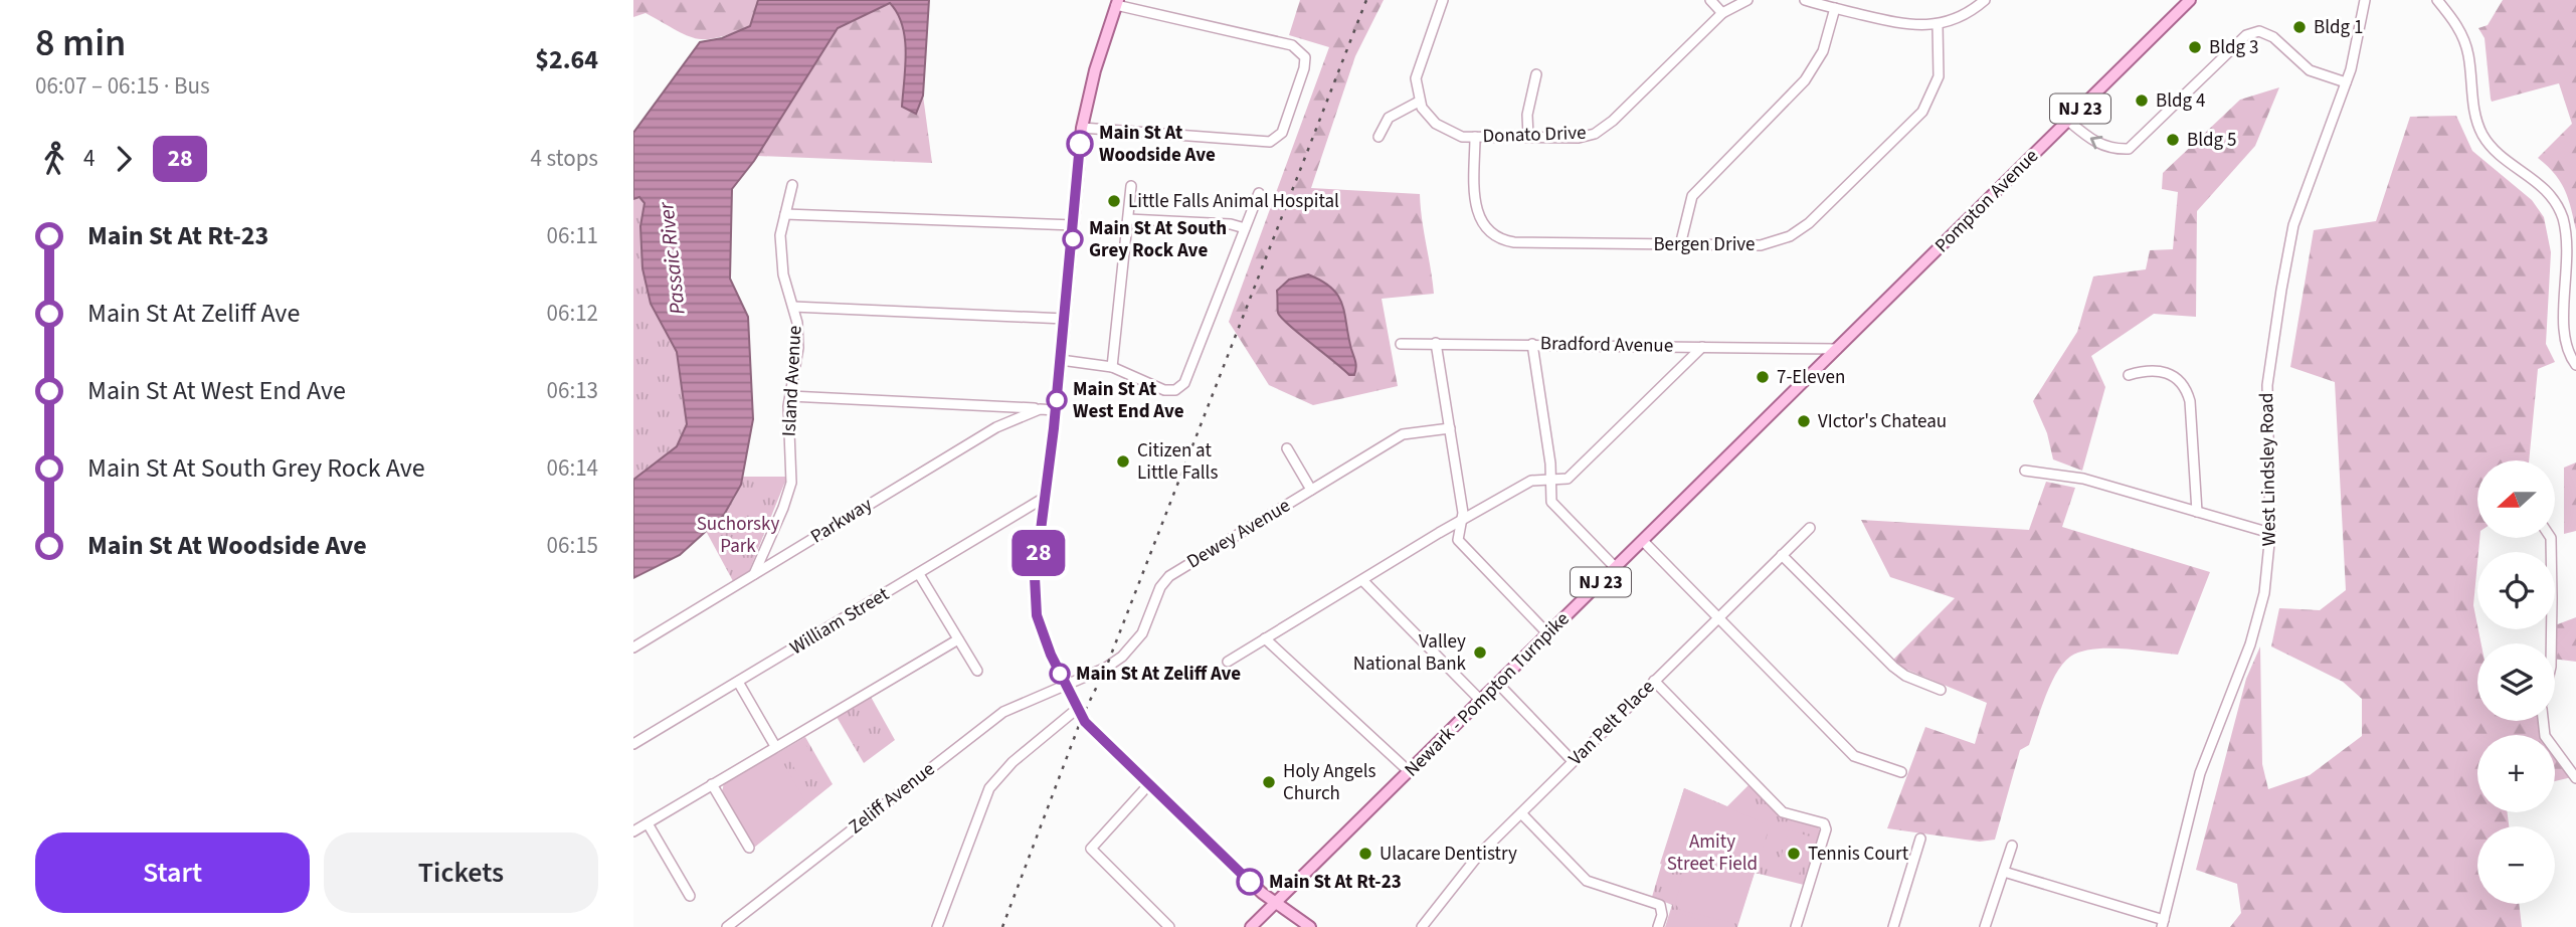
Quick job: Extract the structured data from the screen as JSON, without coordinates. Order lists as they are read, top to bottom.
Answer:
{
  "streets": {
    "main road": ["NJ 23", "Pompton Avenue", "Newark - Pompton Turnpike"],
    "street": [
      "Donato Drive",
      "Bergen Drive",
      "Bradford Avenue",
      "Island Avenue",
      "West Lindsley Road",
      "Parkway",
      "Dewey Avenue",
      "William Street",
      "Van Pelt Place",
      "Zeliff Avenue"
    ]
  },
  "crossings": [
    ["Donato Drive", "Bergen Drive"],
    ["Pompton Avenue", "Bradford Avenue"],
    ["Pompton Avenue", "Newark - Pompton Turnpike"],
    ["Island Avenue", "Parkway"],
    ["Dewey Avenue", "Zeliff Avenue"]
  ],
  "water": ["Passaic River"],
  "parks": ["Suchorsky Park", "Amity Street Field"],
  "places": [
    "Bldg 1",
    "Bldg 3",
    "Bldg 4",
    "Bldg 5",
    "Main St At Woodside Ave",
    "Little Falls Animal Hospital",
    "Main St At South Grey Rock Ave",
    "7-Eleven",
    "Main St At West End Ave",
    "VIctor's Chateau",
    "Citizen at Little Falls",
    "Valley National Bank",
    "Main St At Zeliff Ave",
    "Holy Angels Church",
    "Ulacare Dentistry",
    "Tennis Court",
    "Main St At Rt-23"
  ],
  "lines": ["bus line 28"],
  "north": "left",
  "page": {
    "heading": ["8 min", "06:07 – 06:15 · Bus", "$2.64"],
    "on_map": "28",
    "legs": ["4", "28", "4 stops"],
    "list": [
      {
        "name": "Main St At Rt-23",
        "value": "06:11"
      },
      {
        "name": "Main St At Zeliff Ave",
        "value": "06:12"
      },
      {
        "name": "Main St At West End Ave",
        "value": "06:13"
      },
      {
        "name": "Main St At South Grey Rock Ave",
        "value": "06:14"
      },
      {
        "name": "Main St At Woodside Ave",
        "value": "06:15"
      }
    ],
    "map_buttons": ["+", "−"],
    "buttons": ["Start", "Tickets"]
  }
}
